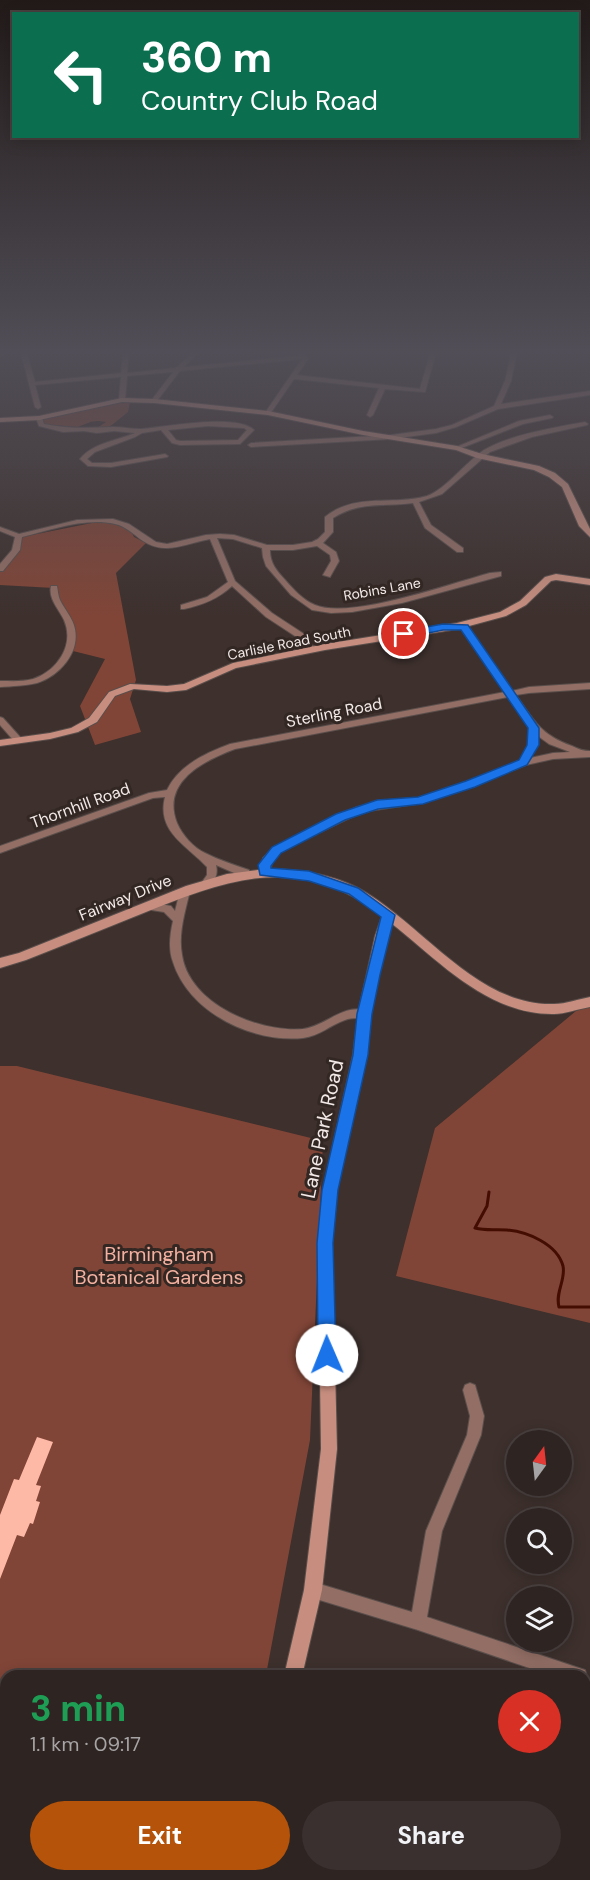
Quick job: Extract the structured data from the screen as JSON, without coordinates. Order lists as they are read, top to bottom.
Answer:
{
  "streets": {
    "street": [
      "Robins Lane",
      "Carlisle Road South",
      "Sterling Road",
      "Thornhill Road",
      "Fairway Drive",
      "Lane Park Road"
    ]
  },
  "crossings": [
    ["Sterling Road", "Thornhill Road"],
    ["Fairway Drive", "Lane Park Road"]
  ],
  "parks": ["Birmingham Botanical Gardens"],
  "north": "top",
  "page": {
    "turn": ["360 m", "Country Club Road"],
    "heading": ["3 min", "1.1 km · 09:17"],
    "buttons": ["Exit", "Share"]
  }
}
